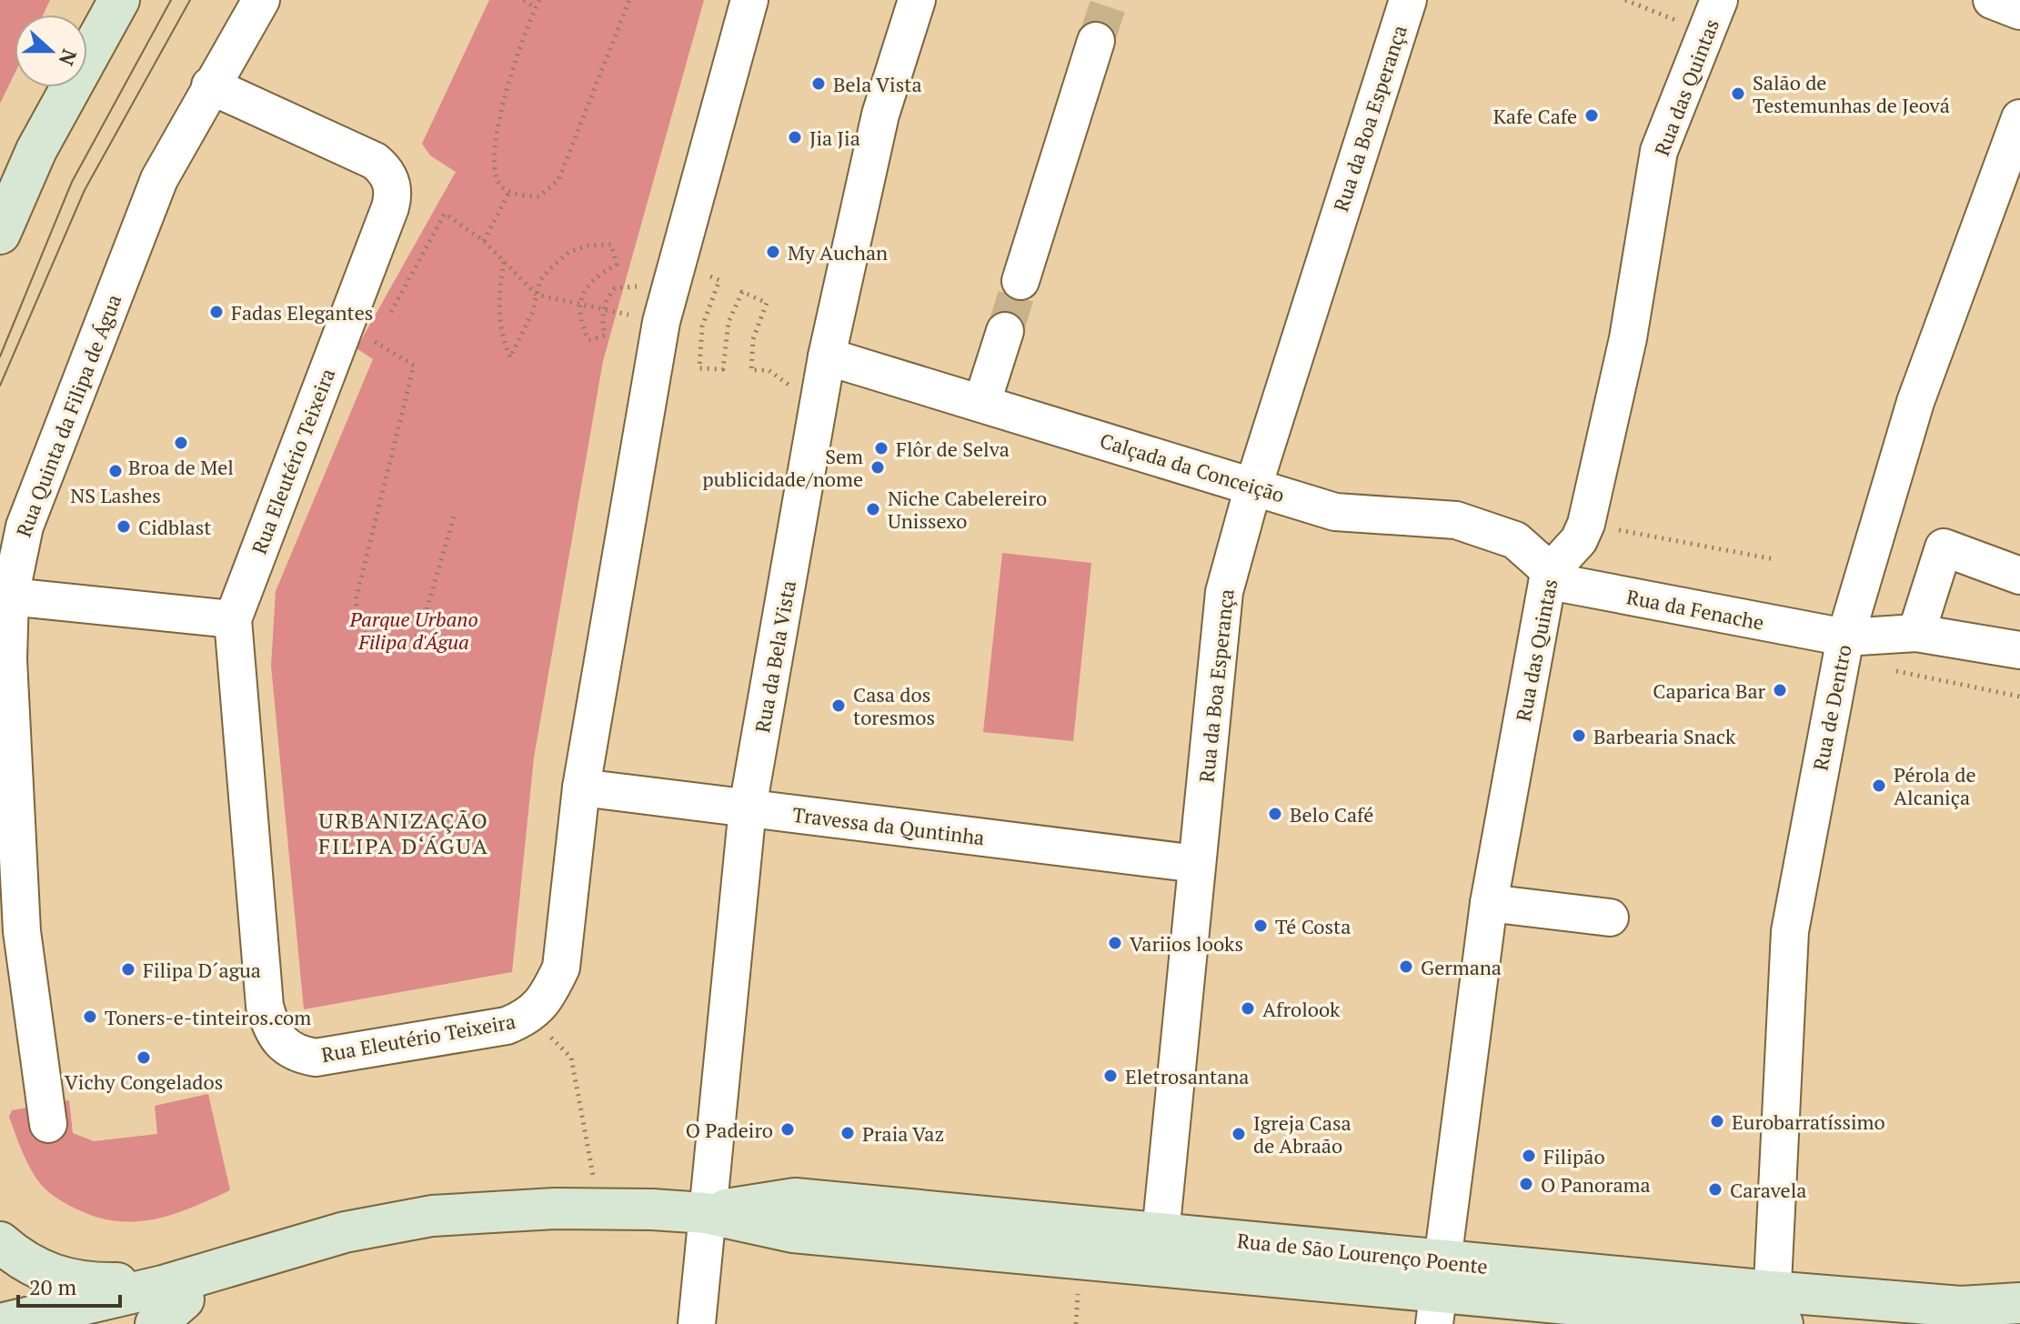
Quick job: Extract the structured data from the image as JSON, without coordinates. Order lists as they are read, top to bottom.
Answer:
{
  "streets": {
    "street": [
      "Rua das Quintas",
      "Rua da Boa Esperança",
      "Rua Quinta da Filipa de Água",
      "Rua Eleutério Teixeira",
      "Calçada da Conceição",
      "Rua da Fenache",
      "Rua da Bela Vista",
      "Rua de Dentro",
      "Travessa da Quntinha",
      "Rua de São Lourenço Poente"
    ]
  },
  "crossings": [
    ["Rua das Quintas", "Calçada da Conceição"],
    ["Rua das Quintas", "Rua da Fenache"],
    ["Rua das Quintas", "Rua de São Lourenço Poente"],
    ["Rua da Boa Esperança", "Calçada da Conceição"],
    ["Rua da Boa Esperança", "Travessa da Quntinha"],
    ["Rua da Boa Esperança", "Rua de São Lourenço Poente"],
    ["Rua Quinta da Filipa de Água", "Rua Eleutério Teixeira"],
    ["Rua Eleutério Teixeira", "Travessa da Quntinha"],
    ["Calçada da Conceição", "Rua da Fenache"],
    ["Calçada da Conceição", "Rua da Bela Vista"],
    ["Rua da Fenache", "Rua de Dentro"],
    ["Rua da Bela Vista", "Travessa da Quntinha"],
    ["Rua da Bela Vista", "Rua de São Lourenço Poente"],
    ["Rua de Dentro", "Rua de São Lourenço Poente"]
  ],
  "districts": ["URBANIZAÇÃO FILIPA D‘ÁGUA"],
  "parks": ["Parque Urbano Filipa d'Água"],
  "places": [
    "Bela Vista",
    "Salão de Testemunhas de Jeová",
    "Kafe Cafe",
    "Jia Jia",
    "My Auchan",
    "Fadas Elegantes",
    "Broa de Mel",
    "Flôr de Selva",
    "Sem publicidade/nome",
    "NS Lashes",
    "Niche Cabelereiro Unissexo",
    "Cidblast",
    "Caparica Bar",
    "Casa dos toresmos",
    "Barbearia Snack",
    "Pérola de Alcaniça",
    "Belo Café",
    "Té Costa",
    "Variios looks",
    "Germana",
    "Filipa D´agua",
    "Afrolook",
    "Toners-e-tinteiros.com",
    "Vichy Congelados",
    "Eletrosantana",
    "Eurobarratíssimo",
    "O Padeiro",
    "Praia Vaz",
    "Igreja Casa de Abraão",
    "Filipão",
    "O Panorama",
    "Caravela"
  ],
  "scale_bar": "20 m",
  "north": "right"
}
